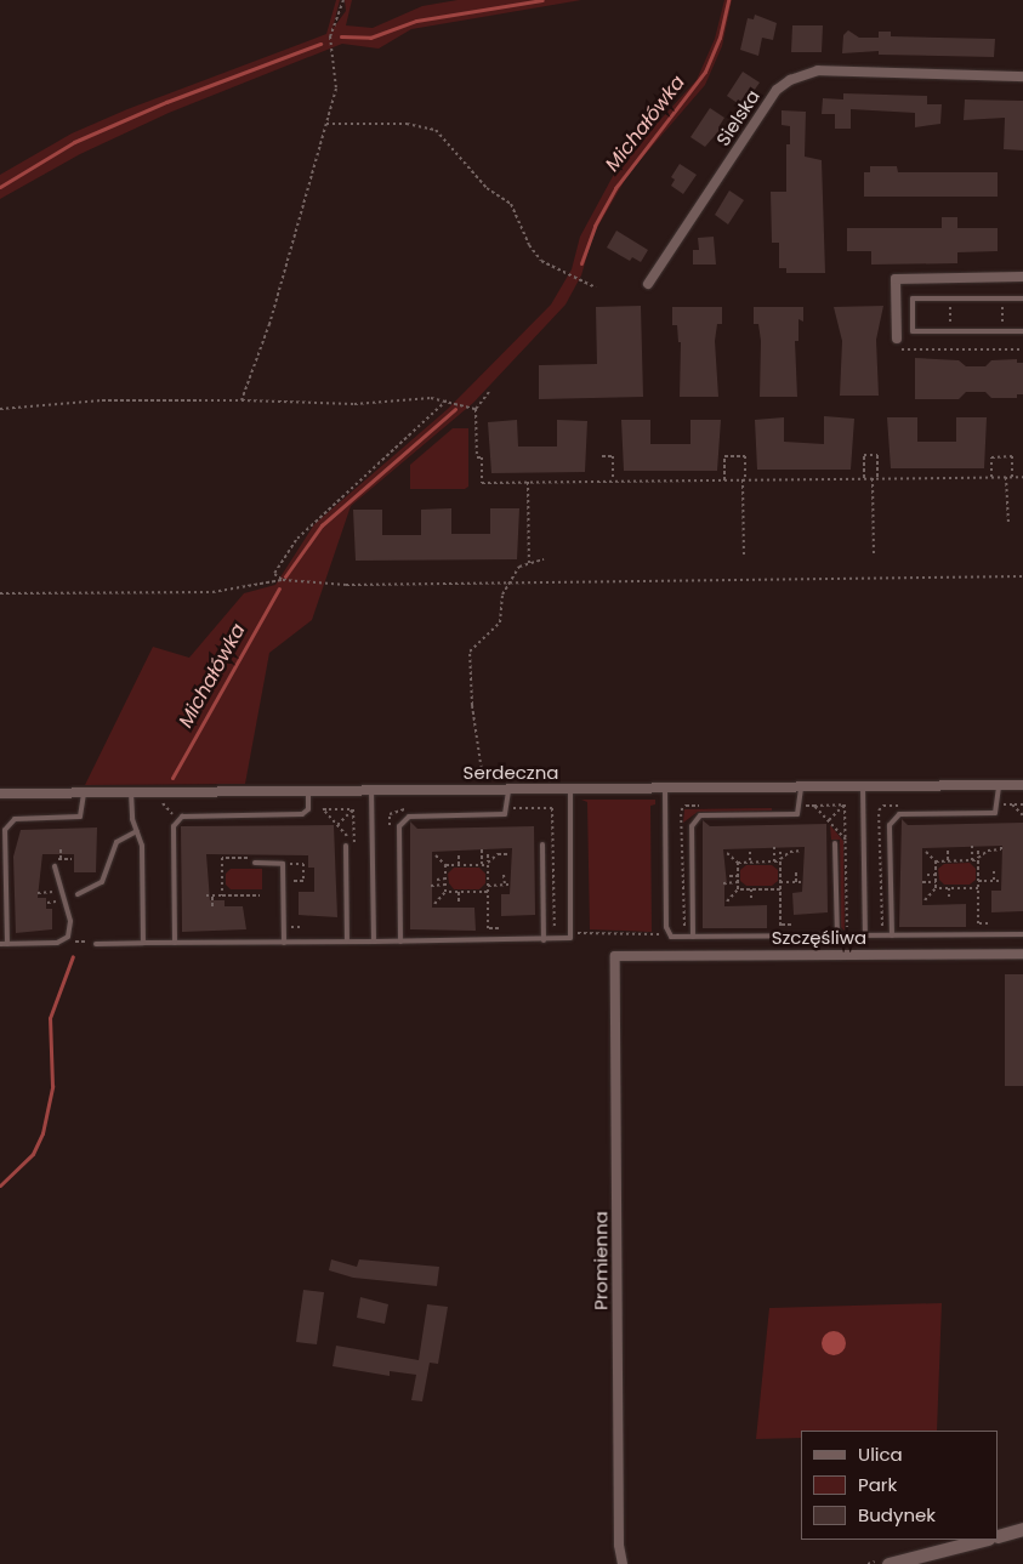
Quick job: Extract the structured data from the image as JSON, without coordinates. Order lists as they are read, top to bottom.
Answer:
{
  "streets": {
    "street": [
      "Sielska",
      "Serdeczna",
      "Szczęśliwa",
      "Promienna"
    ]
  },
  "crossings": [
    ["Szczęśliwa", "Promienna"]
  ],
  "water": ["Michałówka"],
  "legend": ["Ulica", "Park", "Budynek"]
}
